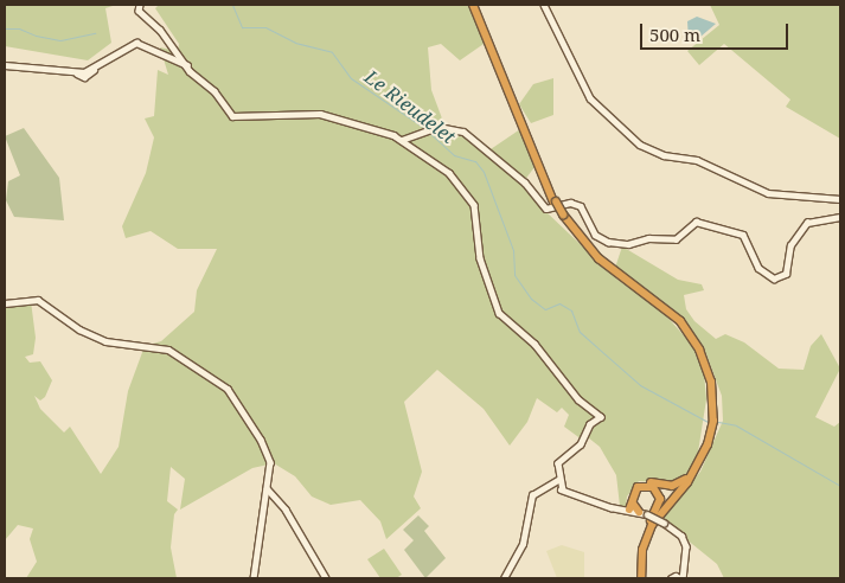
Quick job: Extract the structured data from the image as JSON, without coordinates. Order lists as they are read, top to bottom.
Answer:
{
  "water": ["Le Rieudelet"],
  "scale_bar": "500 m"
}
